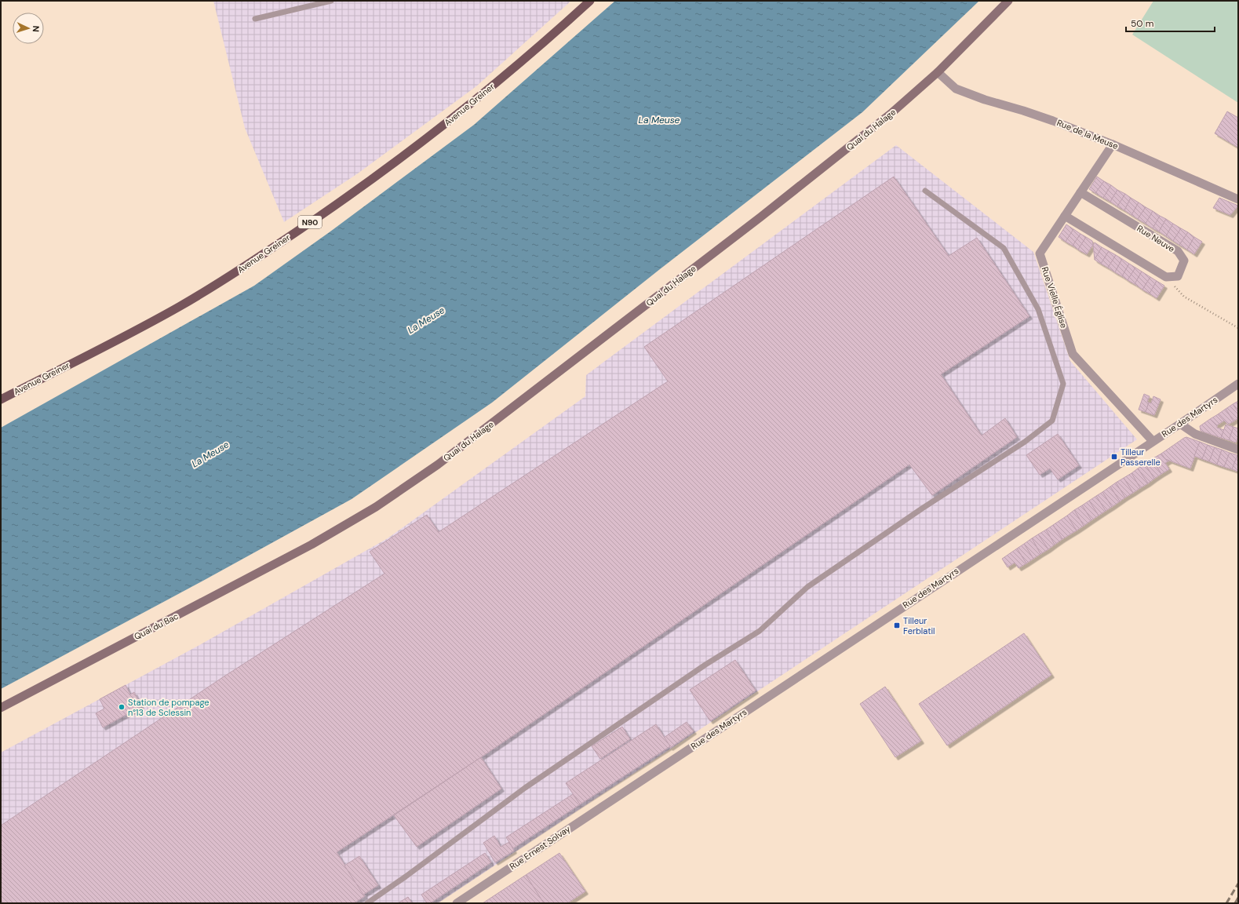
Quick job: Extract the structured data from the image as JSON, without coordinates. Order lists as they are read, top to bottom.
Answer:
{
  "streets": {
    "main road": [
      "Avenue Greiner",
      "Quai du Halage",
      "N90",
      "Quai du Bac"
    ],
    "street": [
      "Rue de la Meuse",
      "Rue Neuve",
      "Rue Vielle Église",
      "Rue des Martyrs",
      "Rue Ernest Solvay"
    ]
  },
  "crossings": [
    ["Quai du Halage", "Rue de la Meuse"],
    ["Quai du Halage", "Quai du Bac"],
    ["Rue de la Meuse", "Rue Vielle Église"],
    ["Rue Neuve", "Rue Vielle Église"],
    ["Rue Vielle Église", "Rue des Martyrs"],
    ["Rue des Martyrs", "Rue Ernest Solvay"]
  ],
  "water": ["La Meuse"],
  "places": {
    "transit": ["Tilleur Passerelle", "Tilleur Ferblatil"],
    "other": ["Station de pompage n°13 de Sclessin"]
  },
  "scale_bar": "50 m",
  "north": "right"
}
